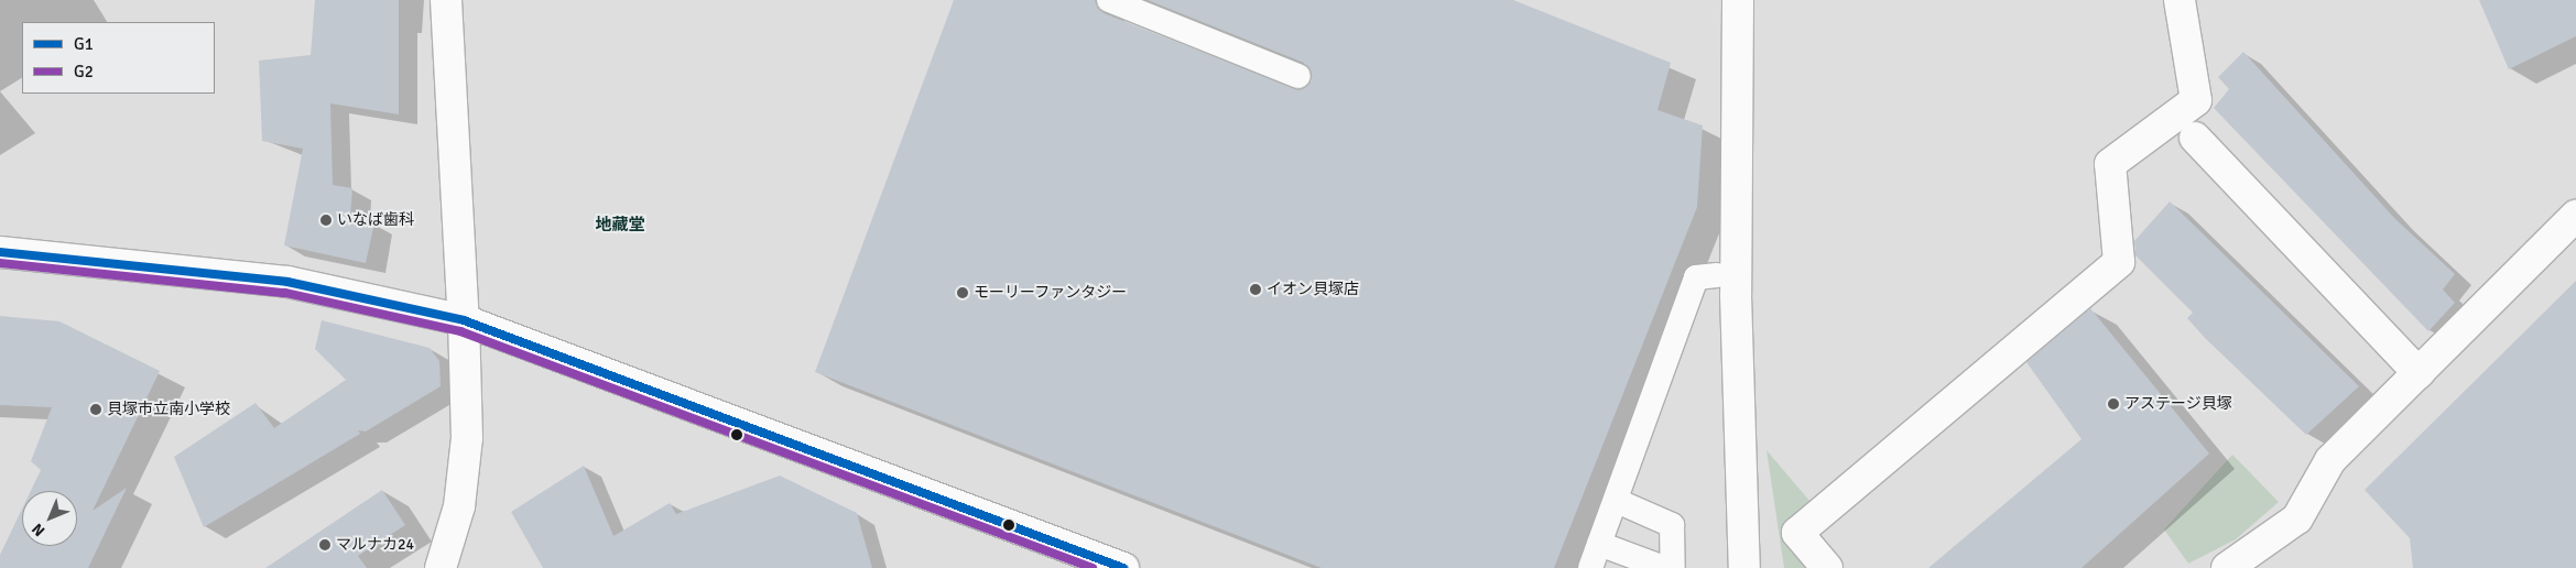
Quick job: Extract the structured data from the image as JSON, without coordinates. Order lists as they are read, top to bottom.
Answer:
{
  "districts": ["地藏堂"],
  "places": [
    "いなば歯科",
    "イオン貝塚店",
    "モーリーファンタジー",
    "アステージ貝塚",
    "貝塚市立南小学校",
    "マルナカ24"
  ],
  "lines": ["transit line G1", "transit line G2"],
  "legend": ["G1", "G2"],
  "north": "bottom left"
}
